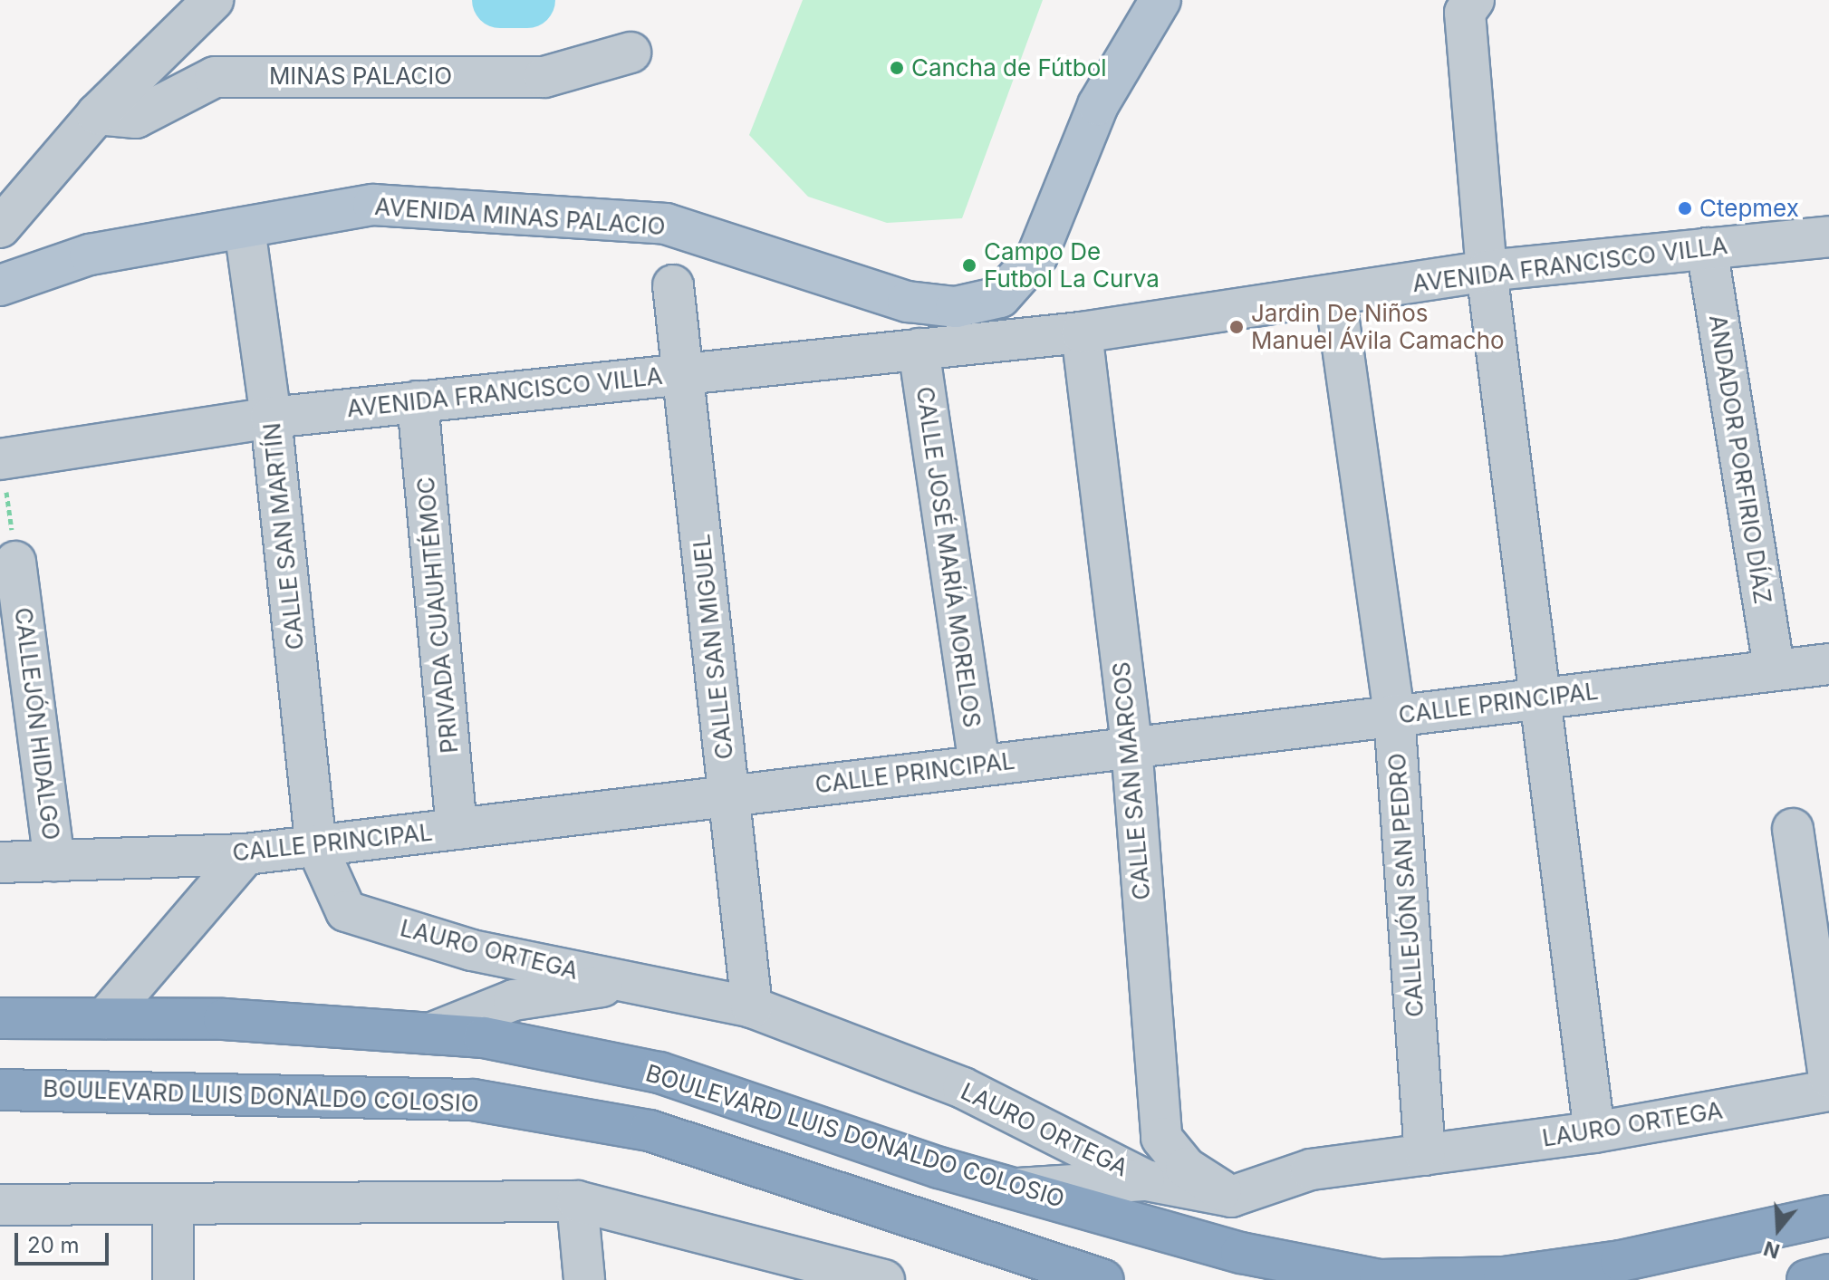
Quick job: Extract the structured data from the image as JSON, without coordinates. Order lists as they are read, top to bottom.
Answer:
{
  "streets": {
    "highway": ["BOULEVARD LUIS DONALDO COLOSIO"],
    "main road": ["AVENIDA MINAS PALACIO"],
    "street": [
      "MINAS PALACIO",
      "AVENIDA FRANCISCO VILLA",
      "ANDADOR PORFIRIO DÍAZ",
      "CALLE SAN MARTÍN",
      "CALLE JOSÉ MARÍA MORELOS",
      "PRIVADA CUAUHTÉMOC",
      "CALLE SAN MIGUEL",
      "CALLE PRINCIPAL",
      "CALLEJÓN HIDALGO",
      "CALLE SAN MARCOS",
      "CALLEJÓN SAN PEDRO",
      "LAURO ORTEGA"
    ]
  },
  "crossings": [
    ["AVENIDA MINAS PALACIO", "CALLE SAN MARTÍN"],
    ["AVENIDA FRANCISCO VILLA", "ANDADOR PORFIRIO DÍAZ"],
    ["AVENIDA FRANCISCO VILLA", "CALLE SAN MARTÍN"],
    ["AVENIDA FRANCISCO VILLA", "CALLE JOSÉ MARÍA MORELOS"],
    ["AVENIDA FRANCISCO VILLA", "PRIVADA CUAUHTÉMOC"],
    ["AVENIDA FRANCISCO VILLA", "CALLE SAN MIGUEL"],
    ["AVENIDA FRANCISCO VILLA", "CALLE SAN MARCOS"],
    ["ANDADOR PORFIRIO DÍAZ", "CALLE PRINCIPAL"],
    ["CALLE SAN MARTÍN", "CALLE PRINCIPAL"],
    ["CALLE SAN MARTÍN", "LAURO ORTEGA"],
    ["CALLE JOSÉ MARÍA MORELOS", "CALLE PRINCIPAL"],
    ["PRIVADA CUAUHTÉMOC", "CALLE PRINCIPAL"],
    ["CALLE SAN MIGUEL", "CALLE PRINCIPAL"],
    ["CALLE SAN MIGUEL", "LAURO ORTEGA"],
    ["CALLE PRINCIPAL", "CALLEJÓN HIDALGO"],
    ["CALLE PRINCIPAL", "CALLE SAN MARCOS"],
    ["CALLE PRINCIPAL", "CALLEJÓN SAN PEDRO"],
    ["CALLE PRINCIPAL", "LAURO ORTEGA"],
    ["CALLE SAN MARCOS", "LAURO ORTEGA"],
    ["CALLEJÓN SAN PEDRO", "LAURO ORTEGA"]
  ],
  "places": [
    "Cancha de Fútbol",
    "Ctepmex",
    "Campo De Futbol La Curva",
    "Jardin De Niños Manuel Ávila Camacho"
  ],
  "scale_bar": "20 m",
  "north": "bottom"
}
